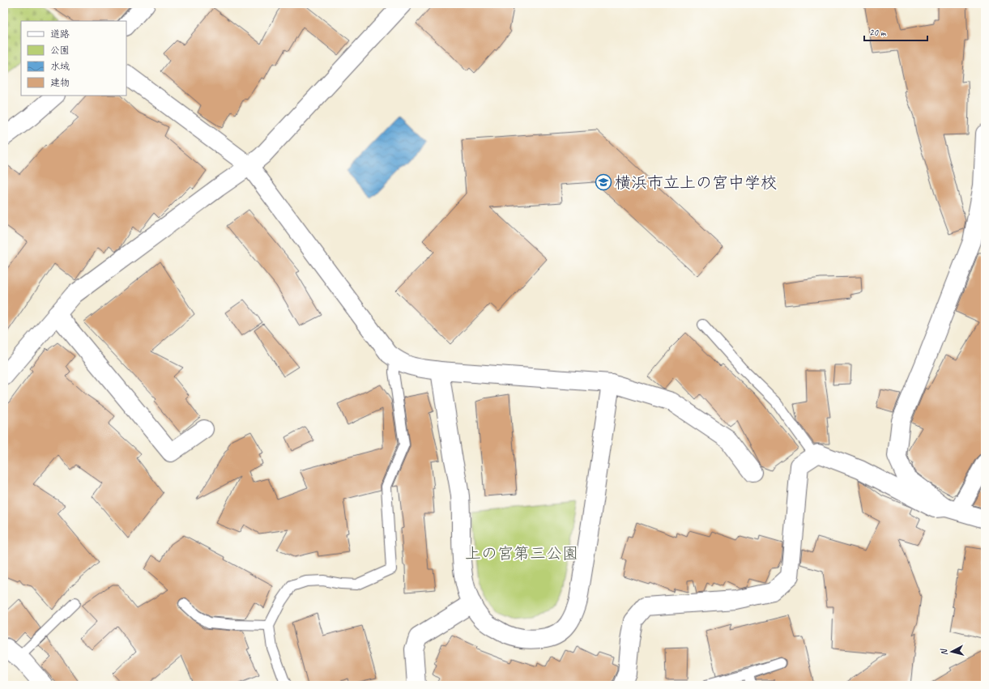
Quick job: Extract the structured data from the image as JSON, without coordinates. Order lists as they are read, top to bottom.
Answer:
{
  "parks": ["上の宮第三公園"],
  "places": {
    "school or university": ["横浜市立上の宮中学校"]
  },
  "legend": [
    "道路",
    "公園",
    "水域",
    "建物"
  ],
  "scale_bar": "20 m",
  "north": "left"
}
